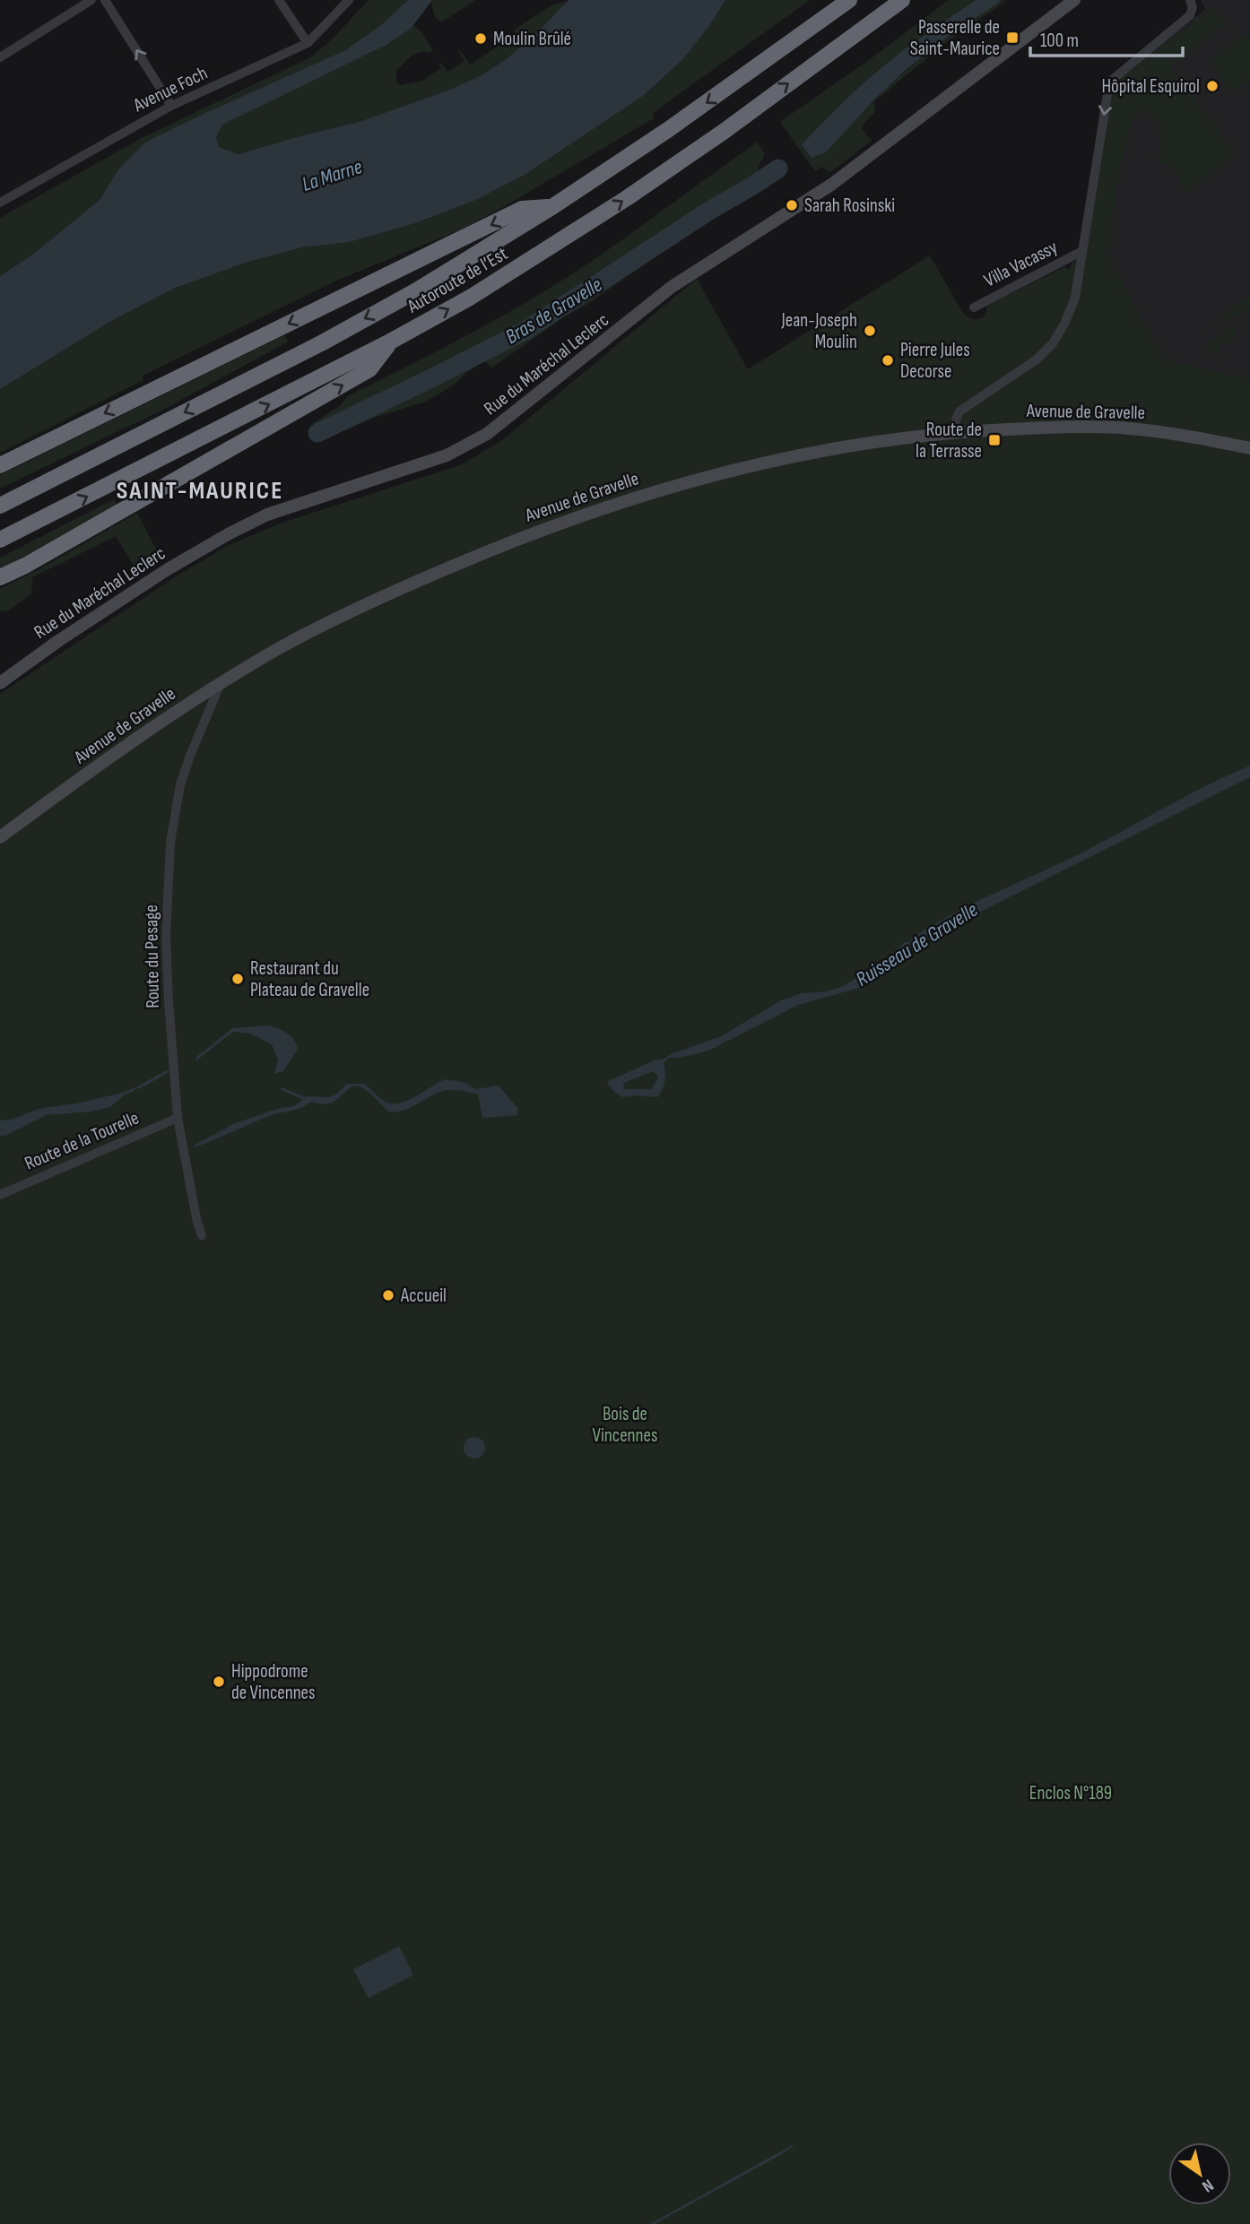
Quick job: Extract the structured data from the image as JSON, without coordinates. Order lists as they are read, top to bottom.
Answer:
{
  "streets": {
    "highway": ["Autoroute de l’Est"],
    "street": [
      "Avenue Foch",
      "Villa Vacassy",
      "Rue du Maréchal Leclerc",
      "Avenue de Gravelle",
      "Route du Pesage",
      "Route de la Tourelle"
    ]
  },
  "crossings": [
    ["Avenue de Gravelle", "Route du Pesage"],
    ["Route du Pesage", "Route de la Tourelle"]
  ],
  "districts": ["SAINT-MAURICE"],
  "water": ["La Marne", "Bras de Gravelle", "Ruisseau de Gravelle"],
  "parks": ["Bois de Vincennes", "Enclos N°189"],
  "places": {
    "transit": ["Passerelle de Saint-Maurice", "Route de la Terrasse"],
    "other": [
      "Moulin Brûlé",
      "Hôpital Esquirol",
      "Sarah Rosinski",
      "Jean-Joseph Moulin",
      "Pierre Jules Decorse",
      "Restaurant du Plateau de Gravelle",
      "Accueil",
      "Hippodrome de Vincennes"
    ]
  },
  "scale_bar": "100 m",
  "north": "bottom right"
}
